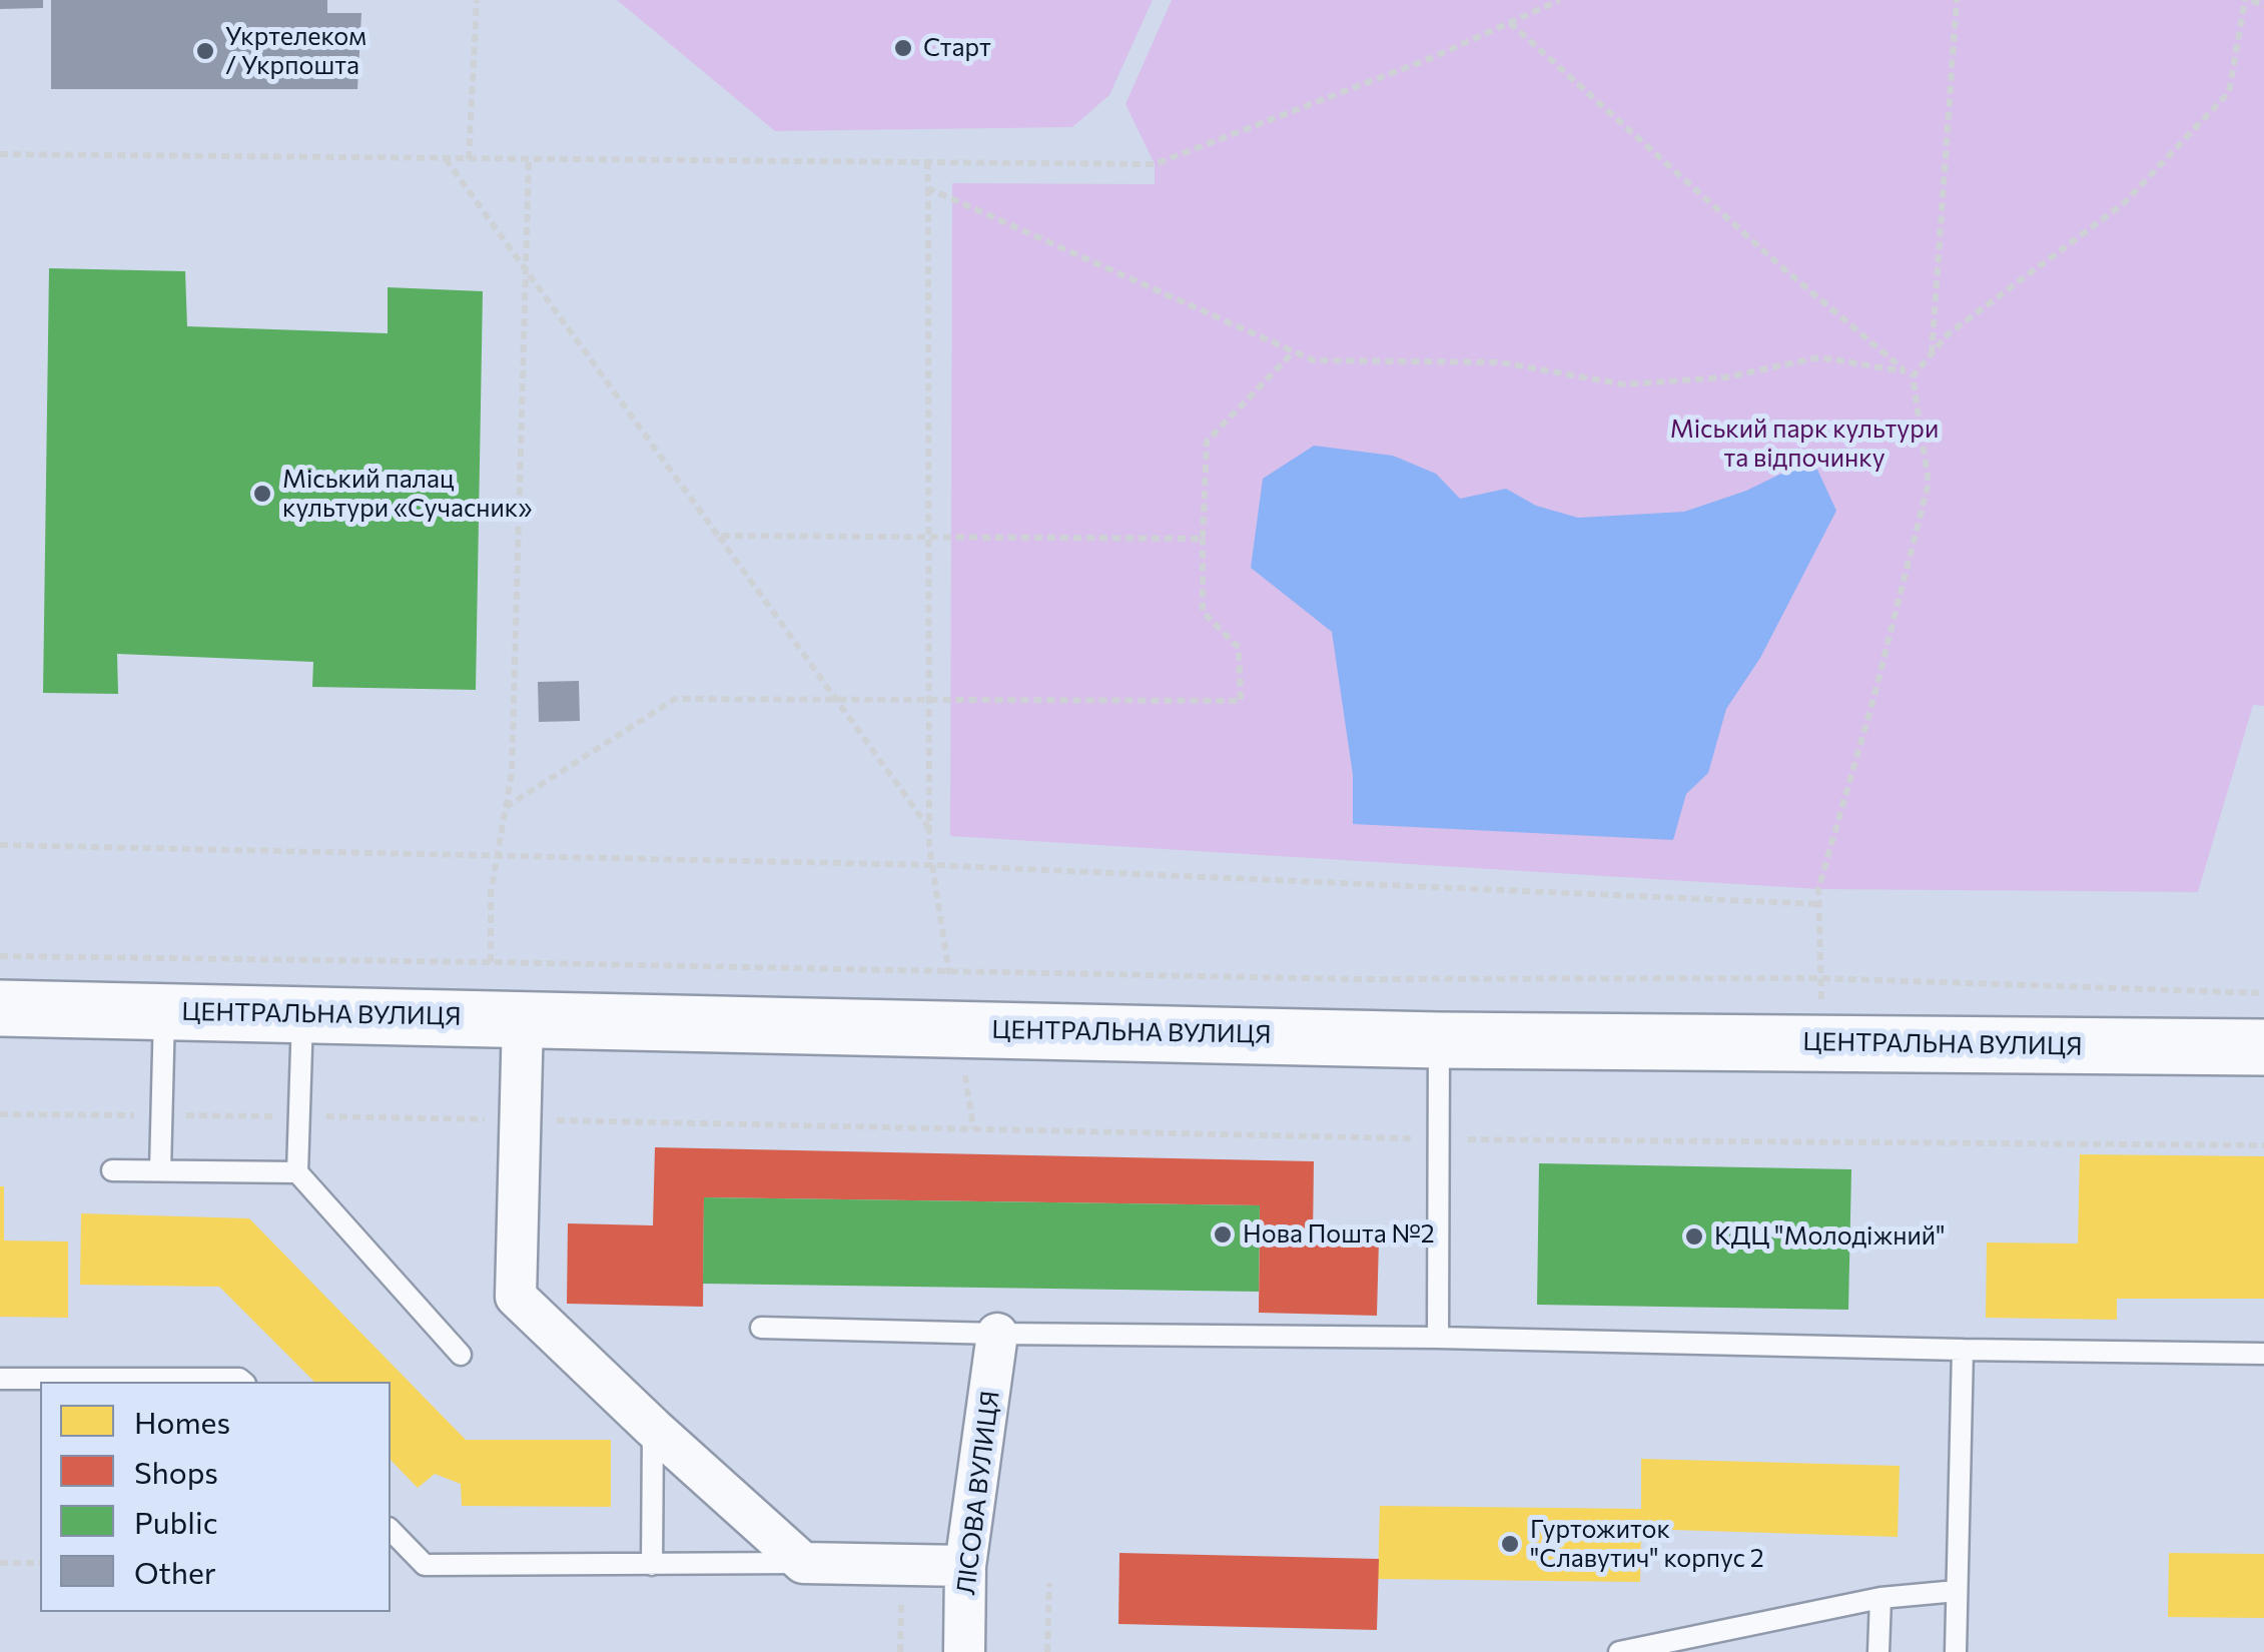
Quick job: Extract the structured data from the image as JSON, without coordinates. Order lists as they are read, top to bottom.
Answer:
{
  "streets": {
    "street": ["ЦЕНТРАЛЬНА ВУЛИЦЯ", "ЛІСОВА ВУЛИЦЯ"]
  },
  "parks": ["Міський парк культури та відпочинку"],
  "places": [
    "Старт",
    "Укртелеком / Укрпошта",
    "Міський палац культури «Сучасник»",
    "Нова Пошта №2",
    "КДЦ \"Молодіжний\"",
    "Гуртожиток \"Славутич\" корпус 2"
  ],
  "legend": [
    "Homes",
    "Shops",
    "Public",
    "Other"
  ]
}
